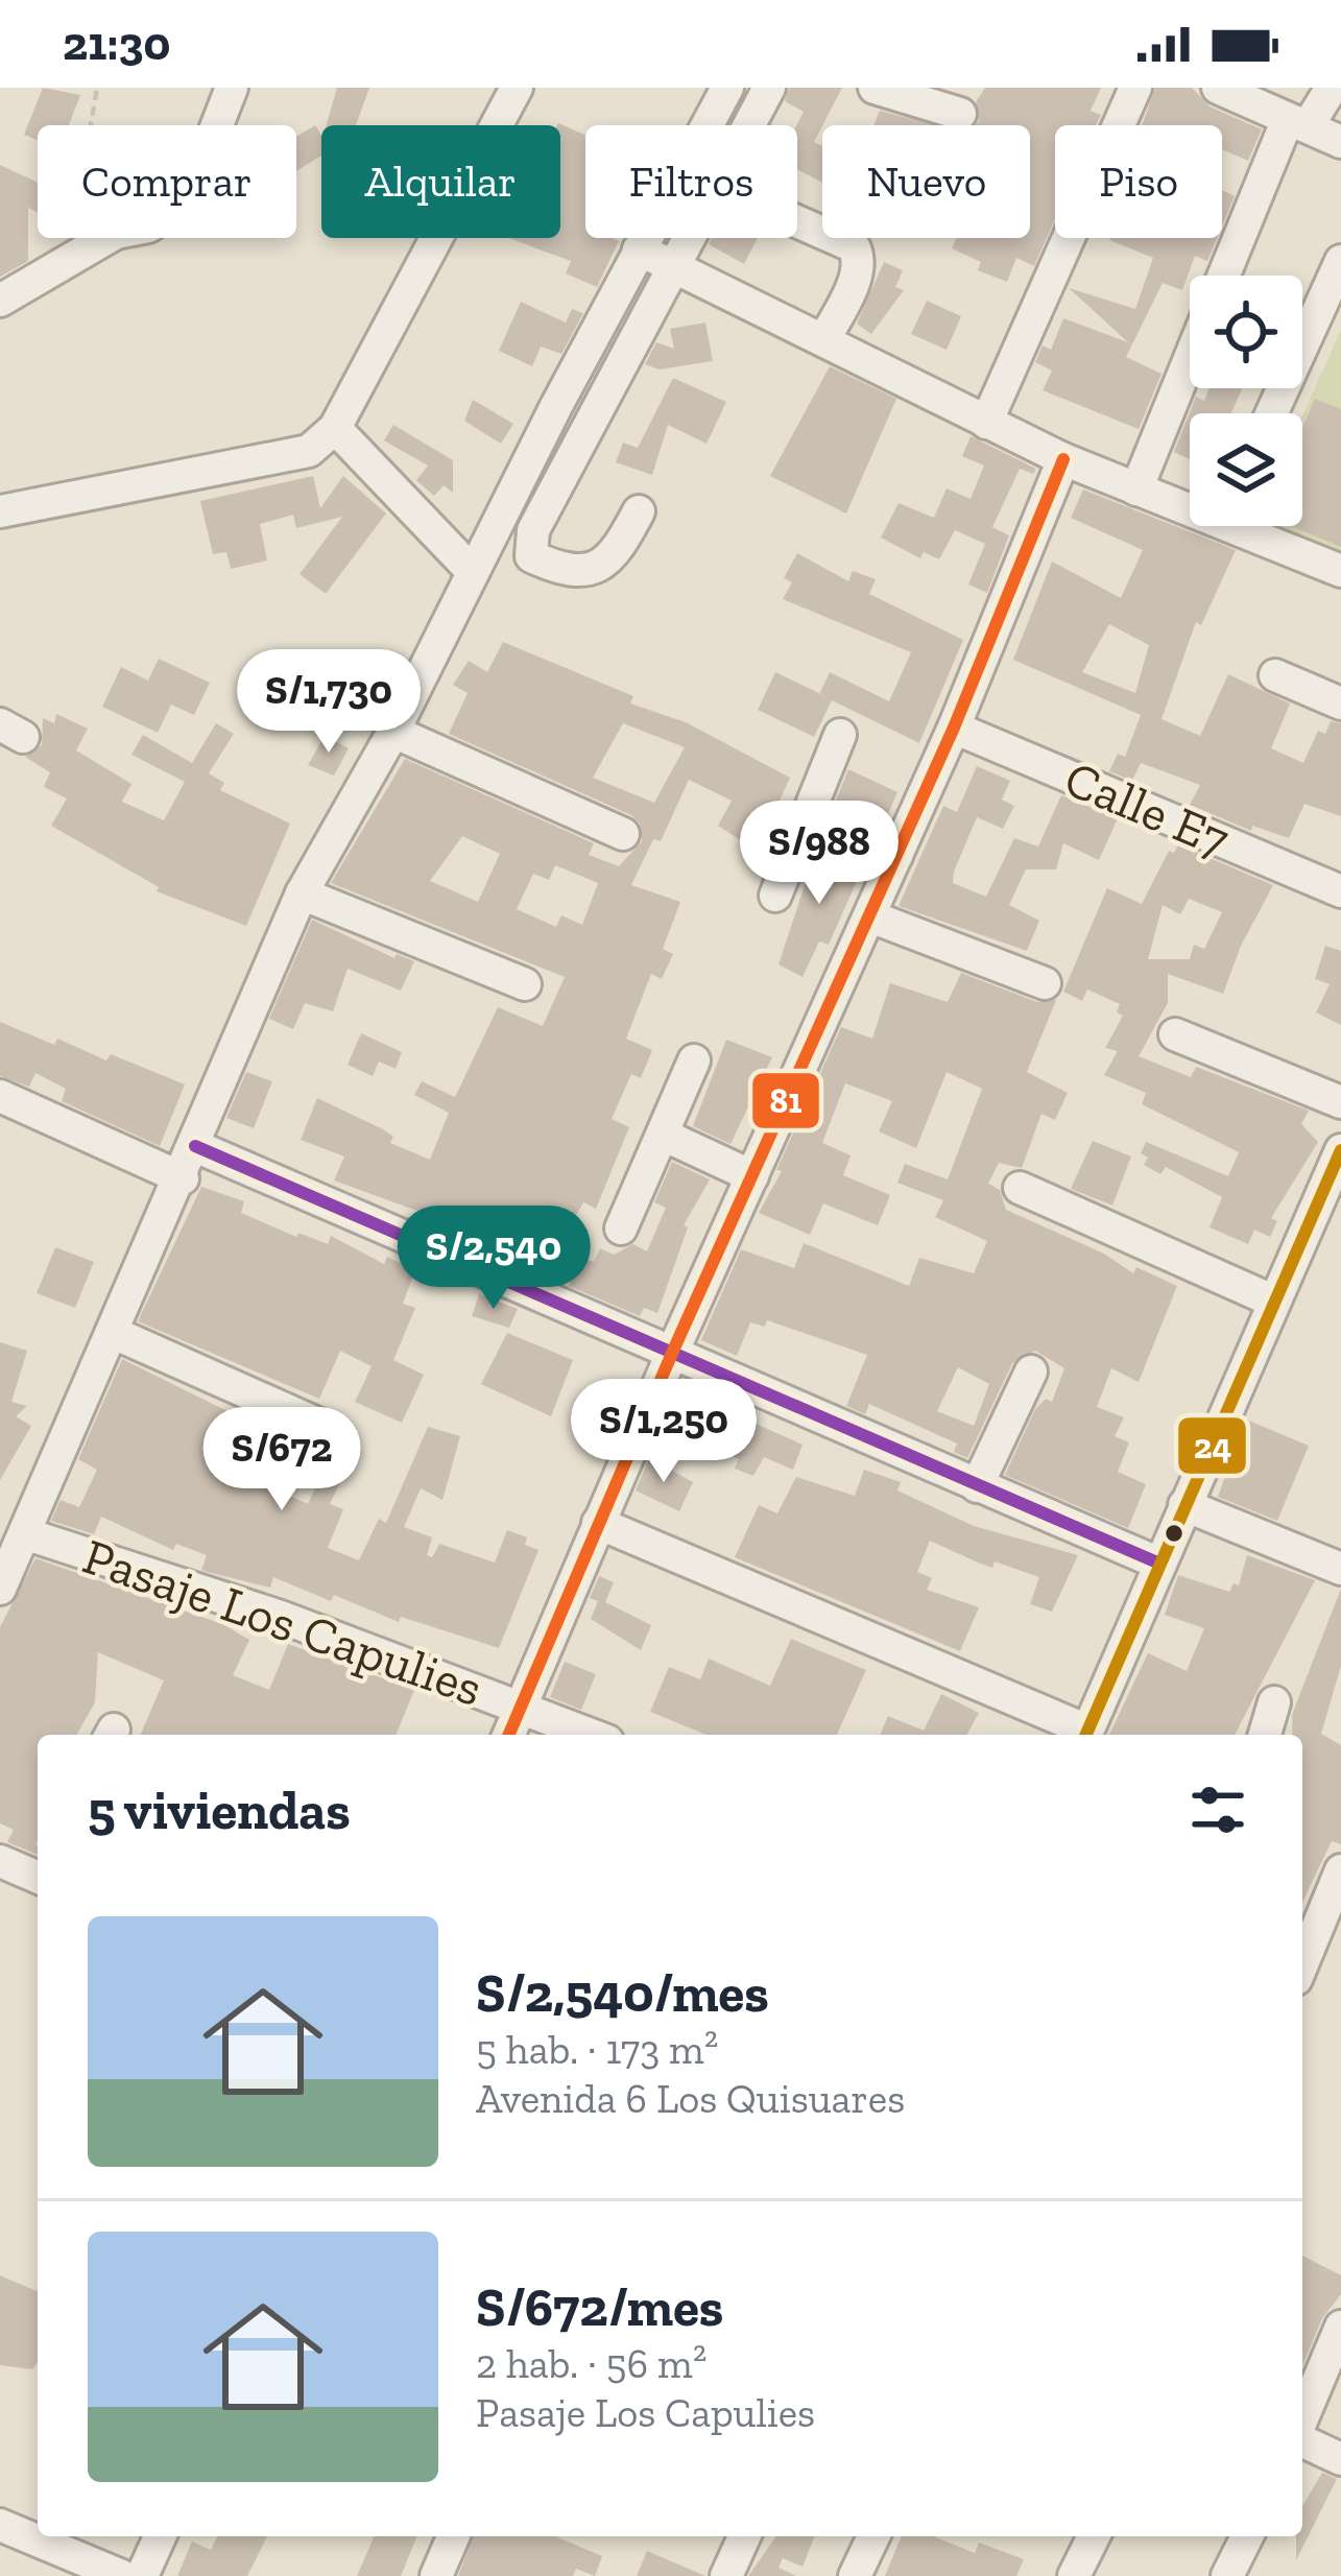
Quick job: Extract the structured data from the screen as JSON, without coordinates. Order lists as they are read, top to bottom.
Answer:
{
  "streets": {
    "street": ["Calle E7", "Pasaje Los Capulies"]
  },
  "lines": ["transit line 81", "transit line 24"],
  "page": {
    "status": "21:30",
    "chip": [
      "Comprar",
      "Alquilar",
      "Filtros",
      "Nuevo",
      "Piso"
    ],
    "price": [
      "S/1,730",
      "S/988",
      "S/2,540",
      "S/1,250",
      "S/672"
    ],
    "heading": "5 viviendas",
    "list": [
      {
        "name": "S/2,540/mes",
        "note": "5 hab. · 173 m² · Avenida 6 Los Quisuares"
      },
      {
        "name": "S/672/mes",
        "note": "2 hab. · 56 m² · Pasaje Los Capulies"
      }
    ]
  }
}
